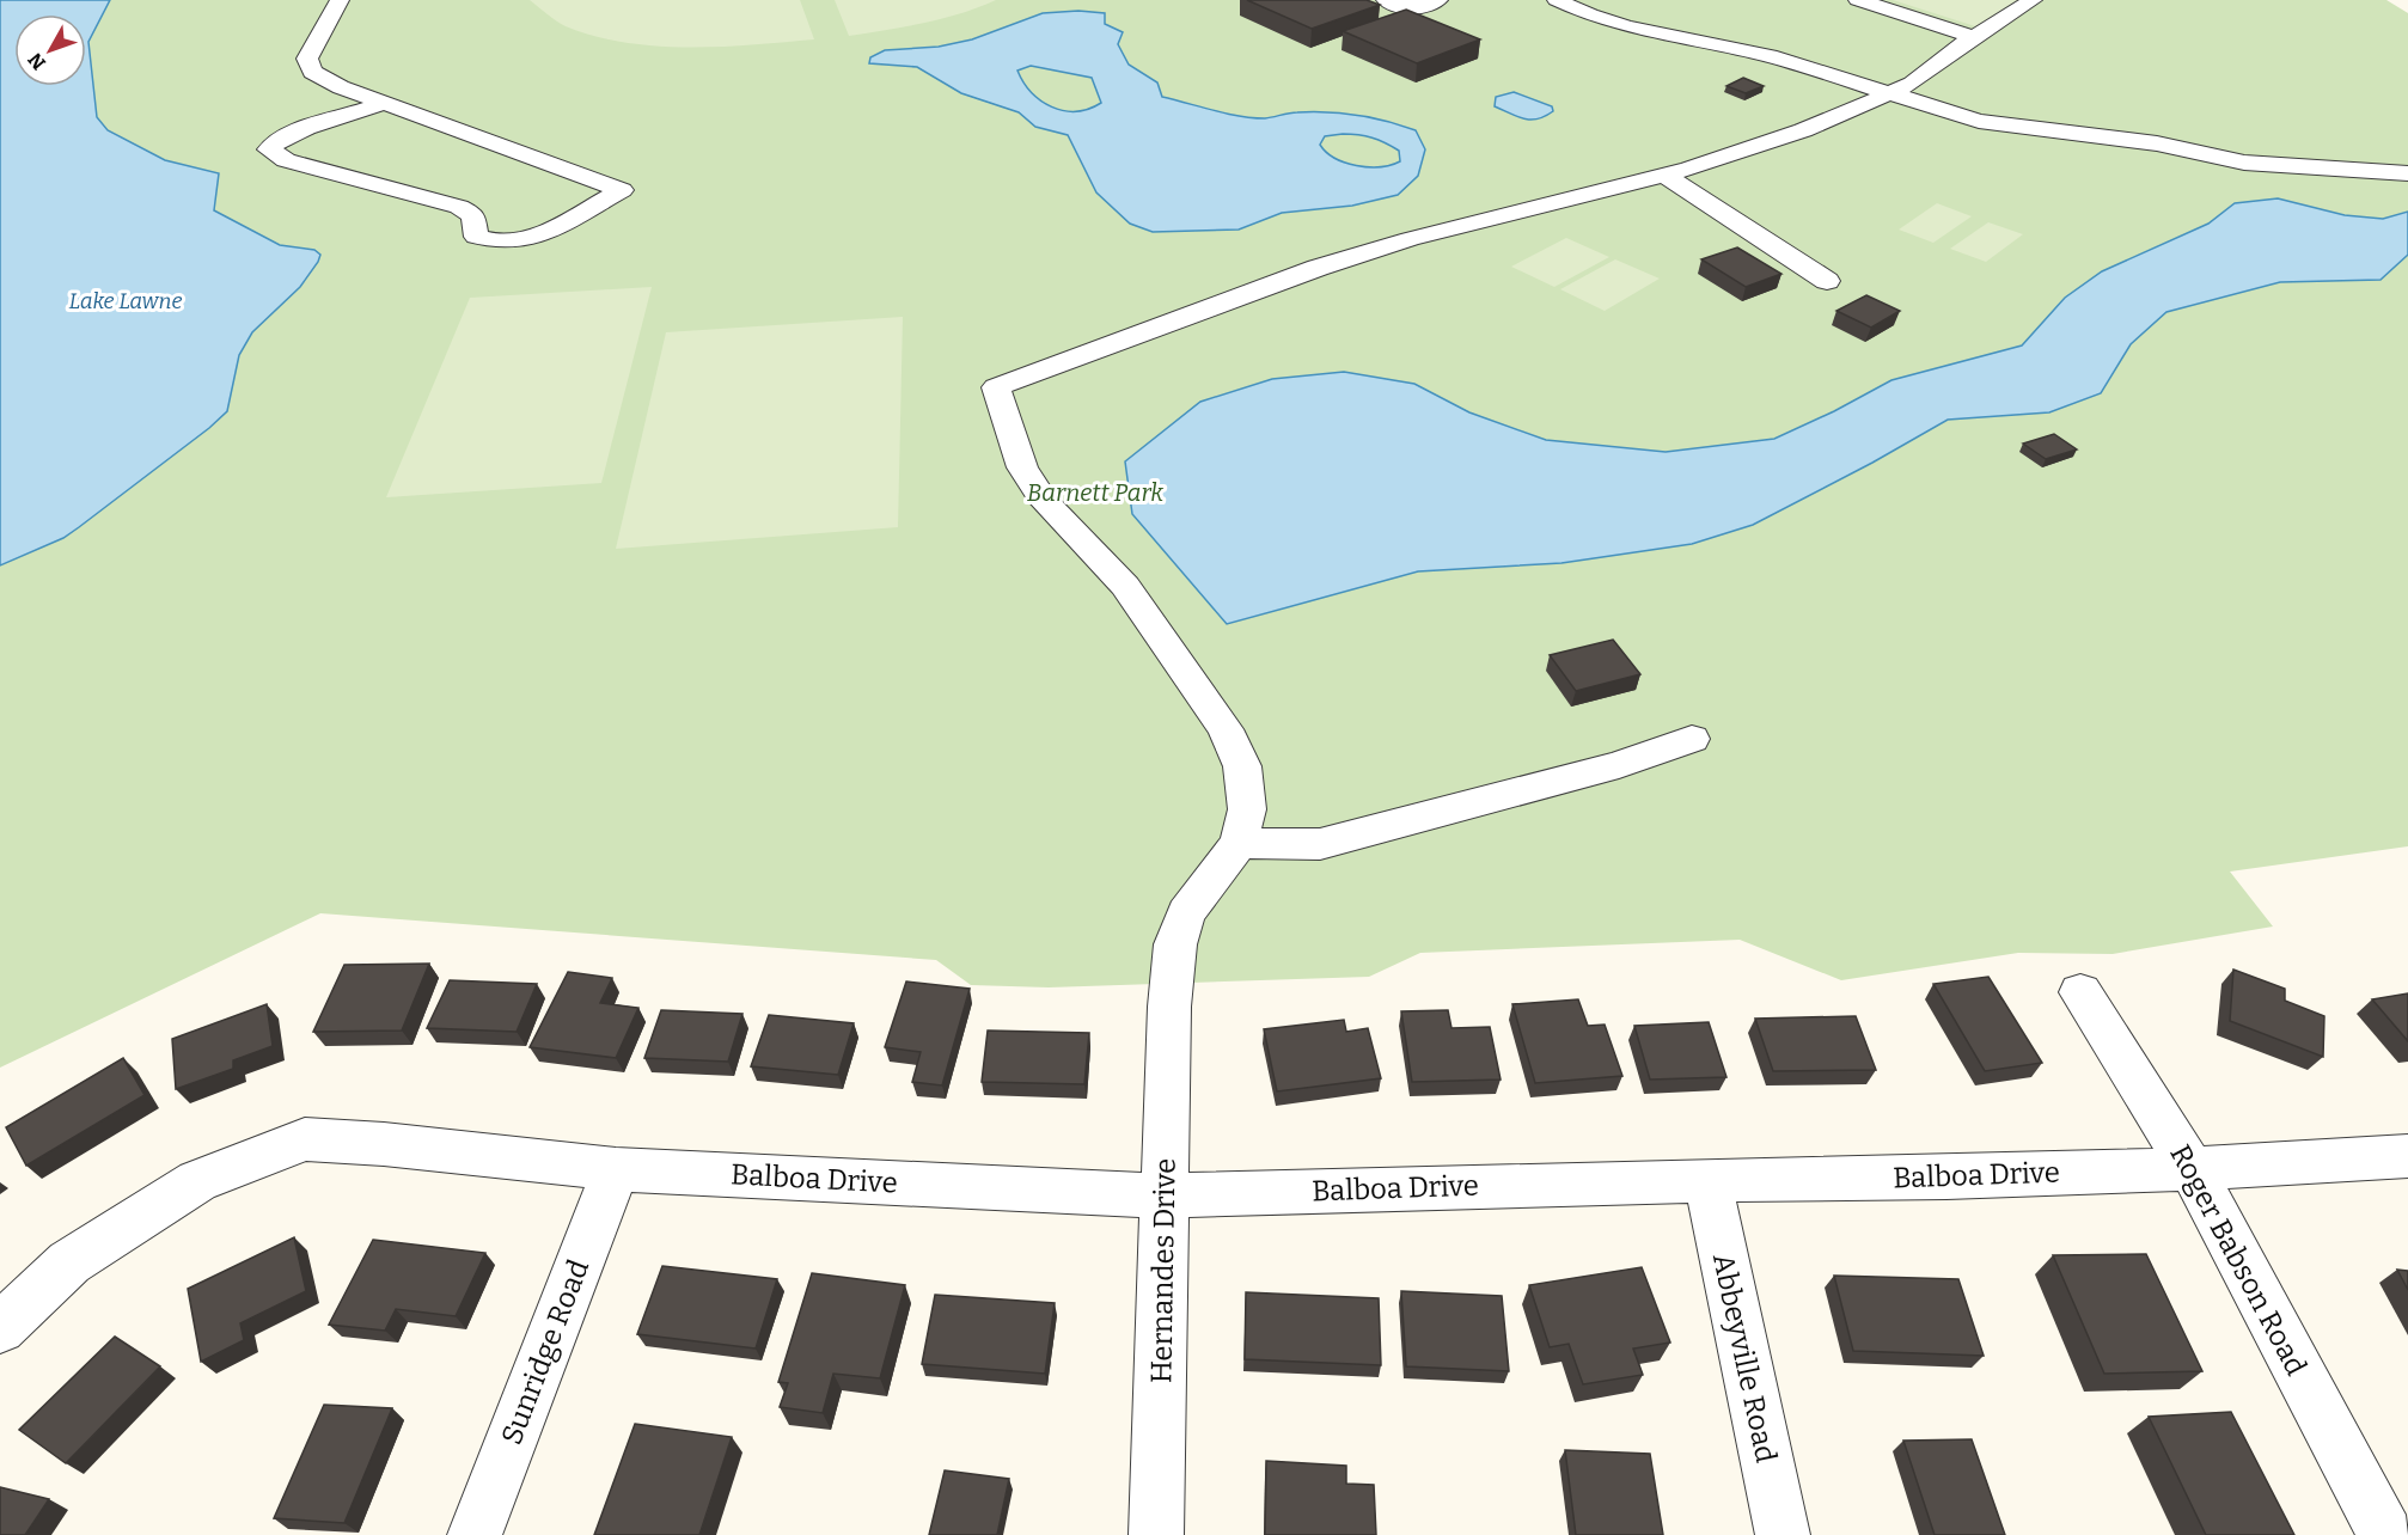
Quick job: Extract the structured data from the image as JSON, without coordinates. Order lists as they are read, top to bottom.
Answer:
{
  "streets": {
    "street": [
      "Balboa Drive",
      "Roger Babson Road",
      "Hernandes Drive",
      "Sunridge Road",
      "Abbeyville Road"
    ]
  },
  "crossings": [
    ["Balboa Drive", "Roger Babson Road"],
    ["Balboa Drive", "Hernandes Drive"],
    ["Balboa Drive", "Sunridge Road"],
    ["Balboa Drive", "Abbeyville Road"]
  ],
  "water": ["Lake Lawne"],
  "parks": ["Barnett Park"],
  "north": "bottom left"
}
